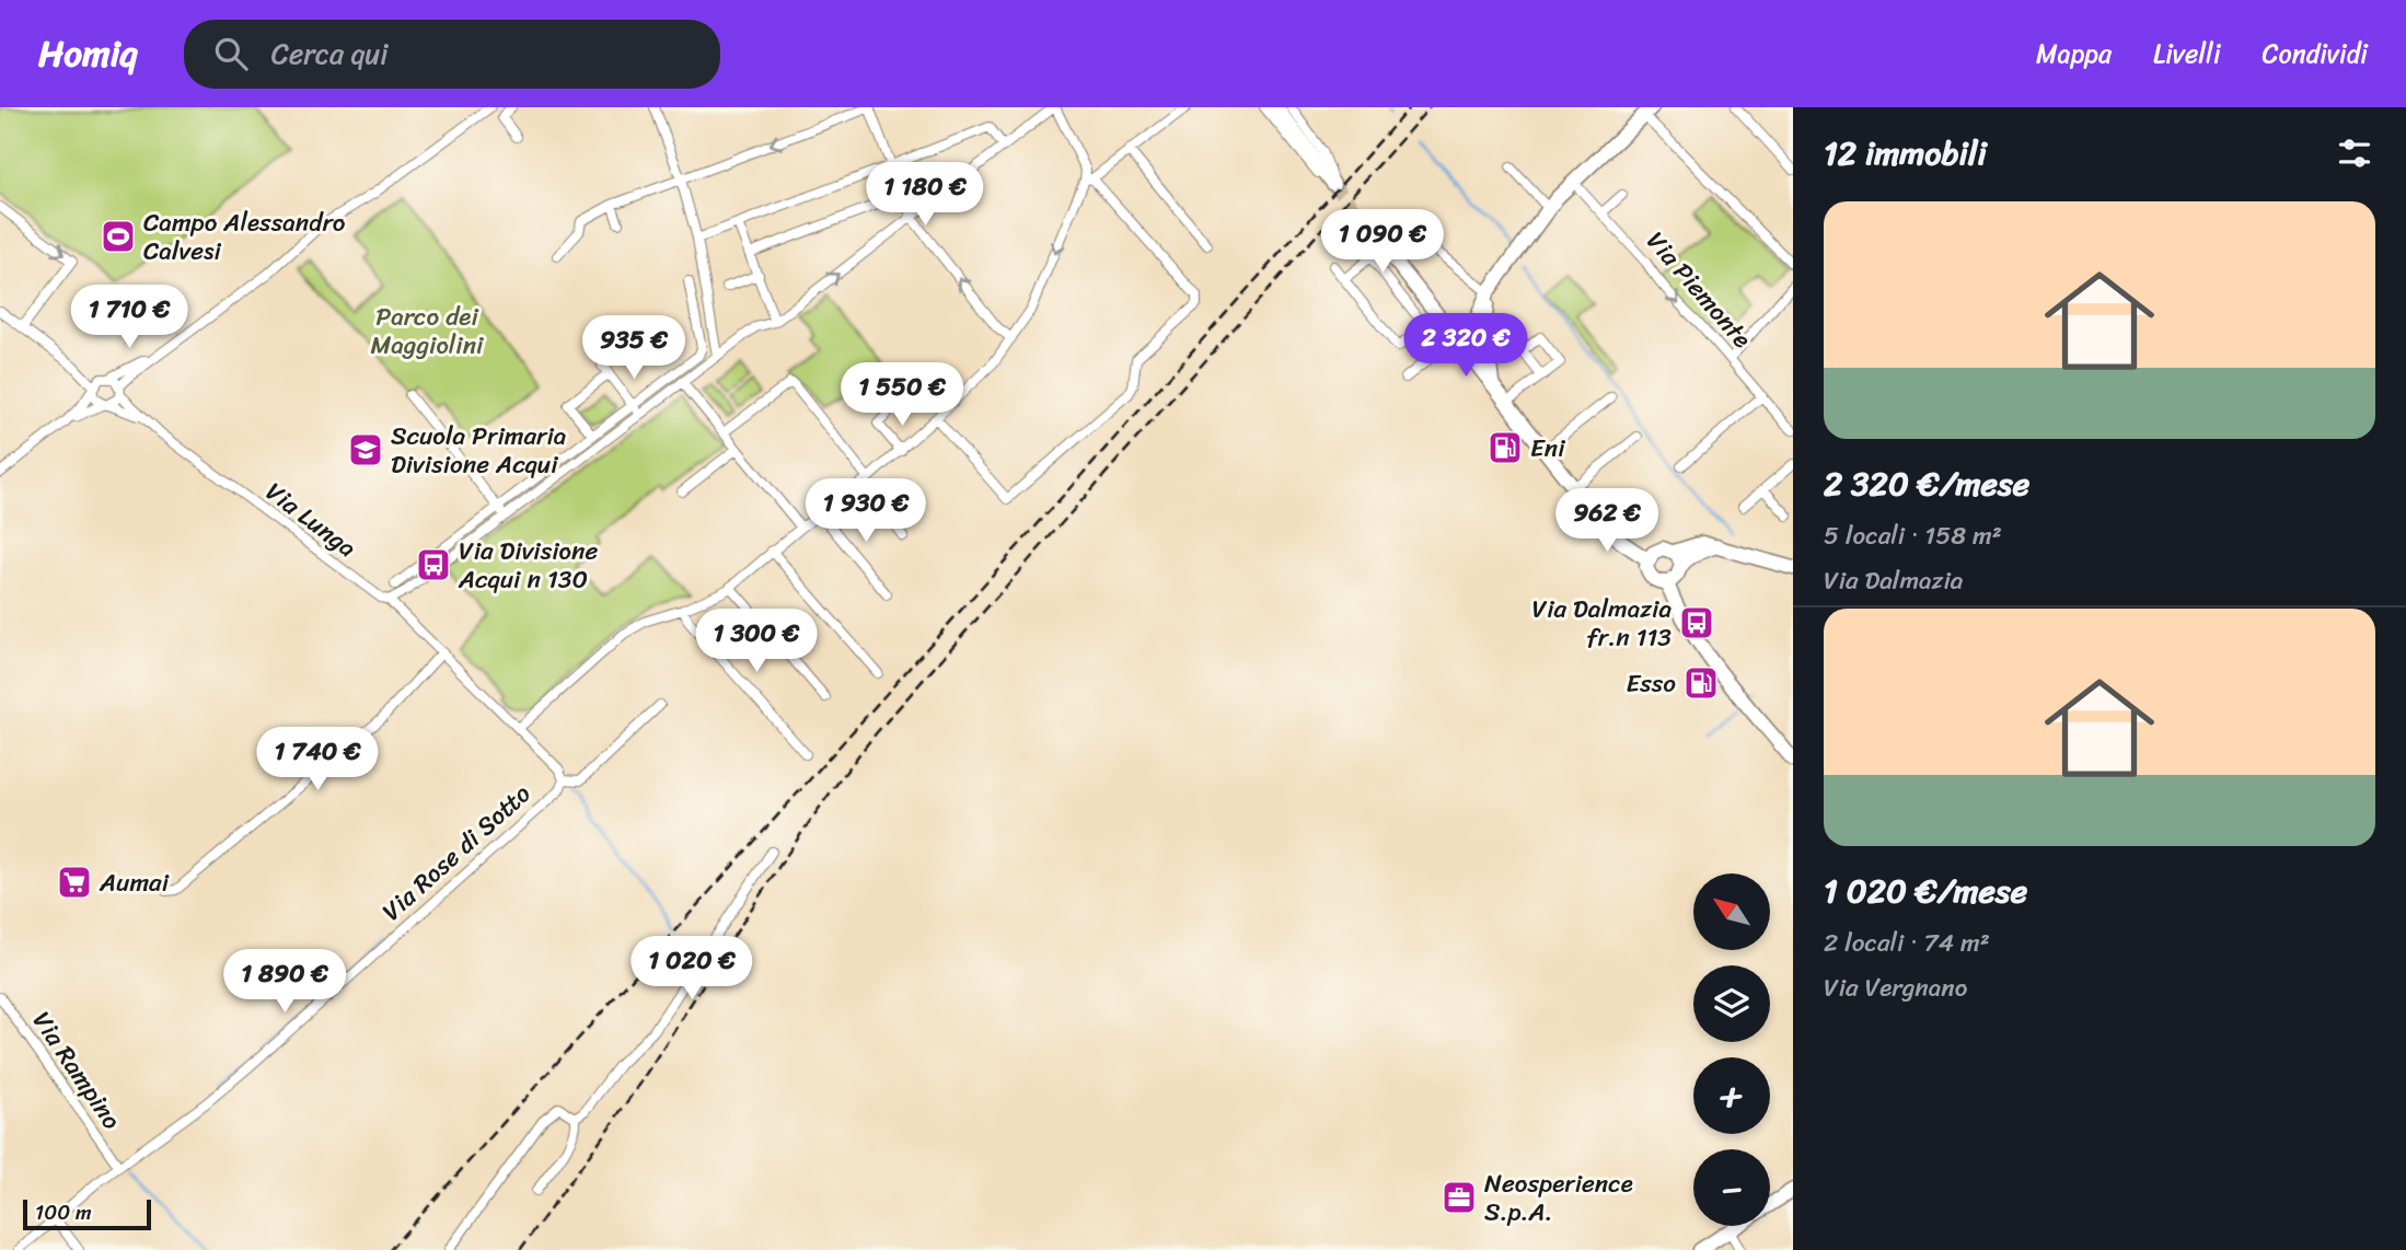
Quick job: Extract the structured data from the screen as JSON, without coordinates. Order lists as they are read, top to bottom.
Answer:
{
  "streets": {
    "street": [
      "Via Piemonte",
      "Via Lunga",
      "Via Rose di Sotto",
      "Via Rampino"
    ]
  },
  "crossings": [
    ["Via Lunga", "Via Rose di Sotto"],
    ["Via Rose di Sotto", "Via Rampino"]
  ],
  "one_way": ["Via Piemonte"],
  "parks": ["Parco dei Maggiolini"],
  "places": {
    "sports": ["Campo Alessandro Calvesi"],
    "fuel station": ["Eni", "Esso"],
    "school or university": ["Scuola Primaria Divisione Acqui"],
    "bus stop": ["Via Divisione Acqui n 130", "Via Dalmazia fr.n 113"],
    "supermarket": ["Aumai"],
    "office": ["Neosperience S.p.A."]
  },
  "scale_bar": "100 m",
  "north": "top left",
  "page": {
    "header": "Homiq",
    "search": "Cerca qui",
    "nav": ["Mappa", "Livelli", "Condividi"],
    "heading": "12 immobili",
    "price": [
      "1 180 €",
      "1 090 €",
      "1 710 €",
      "2 320 €",
      "935 €",
      "1 550 €",
      "1 930 €",
      "962 €",
      "1 300 €",
      "1 740 €",
      "1 020 €",
      "1 890 €"
    ],
    "list": [
      {
        "name": "2 320 €/mese",
        "note": "5 locali · 158 m² · Via Dalmazia"
      },
      {
        "name": "1 020 €/mese",
        "note": "2 locali · 74 m² · Via Vergnano"
      }
    ],
    "map_buttons": ["+", "−"],
    "scale": "100 m"
  }
}
